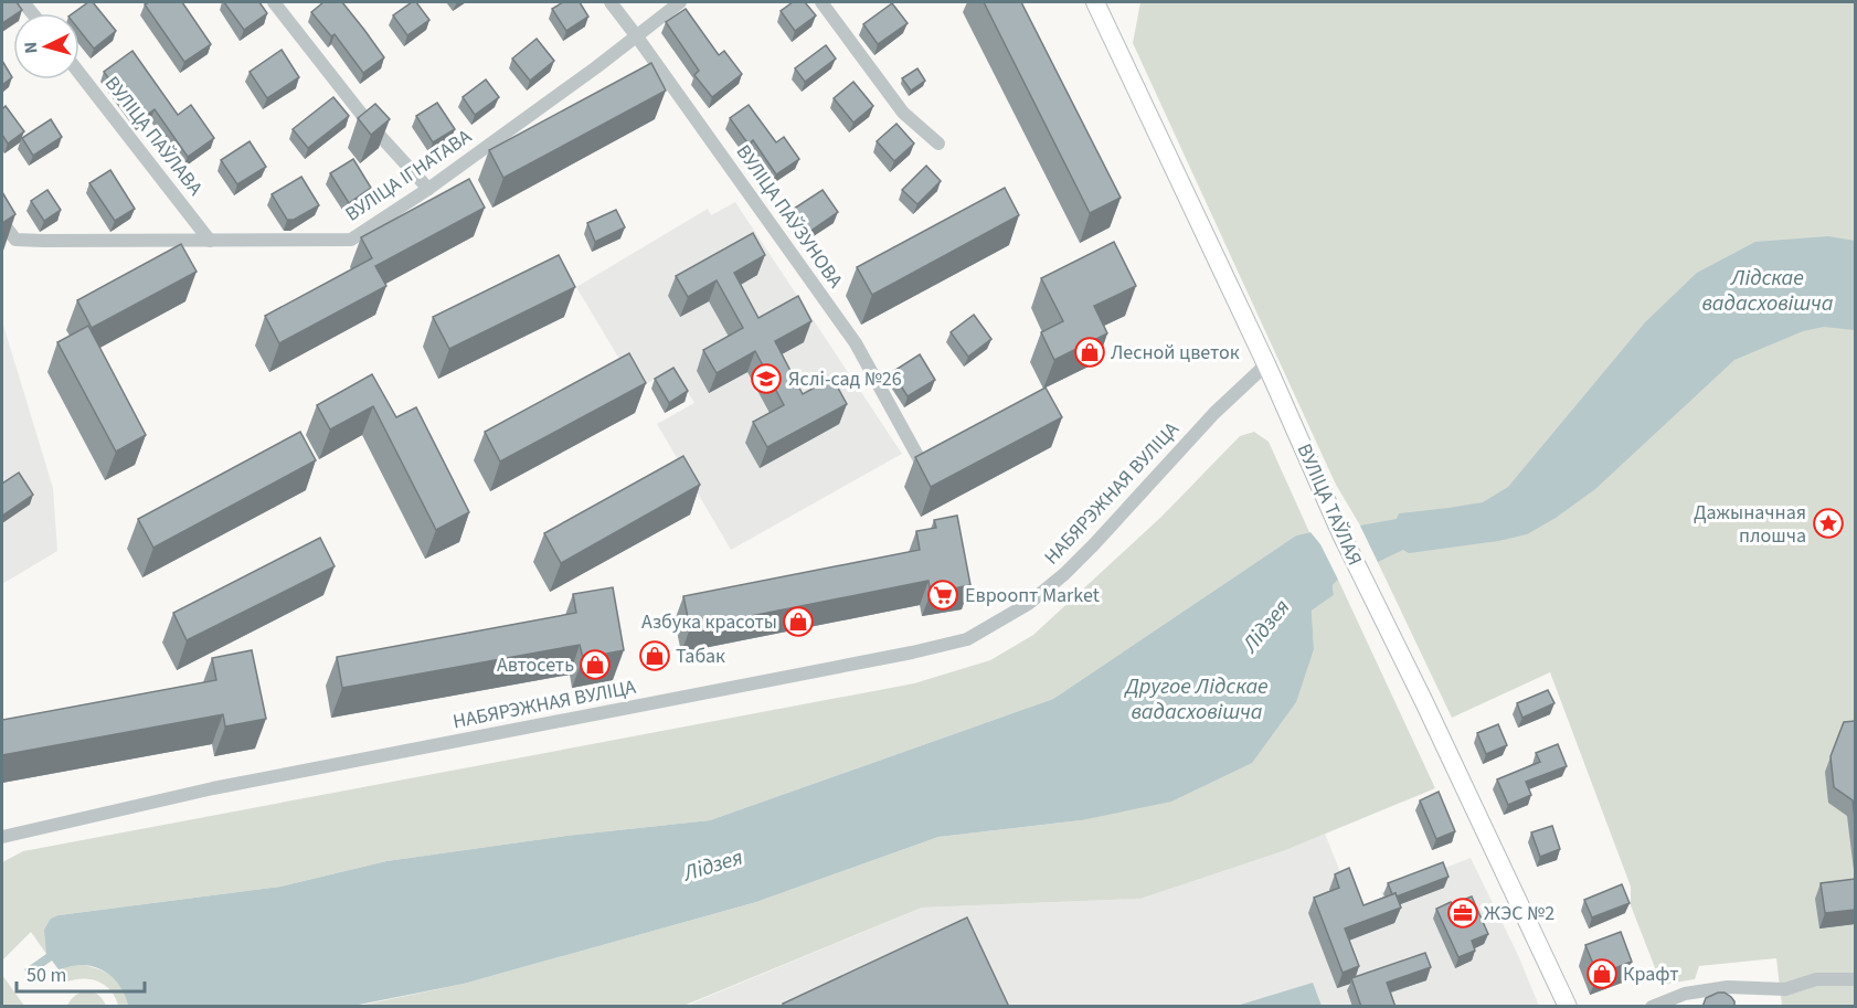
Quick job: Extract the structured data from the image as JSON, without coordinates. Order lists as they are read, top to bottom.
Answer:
{
  "streets": {
    "main road": ["ВУЛІЦА ТАЎЛАЯ"],
    "street": [
      "ВУЛІЦА ПАЎЛАВА",
      "ВУЛІЦА ІГНАТАВА",
      "ВУЛІЦА ПАЎЗУНОВА",
      "НАБЯРЭЖНАЯ ВУЛІЦА"
    ]
  },
  "crossings": [
    ["ВУЛІЦА ПАЎЛАВА", "ВУЛІЦА ІГНАТАВА"],
    ["ВУЛІЦА ІГНАТАВА", "ВУЛІЦА ПАЎЗУНОВА"],
    ["НАБЯРЭЖНАЯ ВУЛІЦА", "ВУЛІЦА ТАЎЛАЯ"]
  ],
  "water": ["Лідскае вадасховішча", "Лідзея", "Другое Лідскае вадасховішча"],
  "places": {
    "shop": [
      "Лесной цветок",
      "Азбука красоты",
      "Табак",
      "Автосеть",
      "Крафт"
    ],
    "school or university": ["Яслі-сад №26"],
    "place": ["Дажыначная плошча"],
    "supermarket": ["Евроопт Market"],
    "office": ["ЖЭС №2"]
  },
  "scale_bar": "50 m",
  "north": "left"
}
